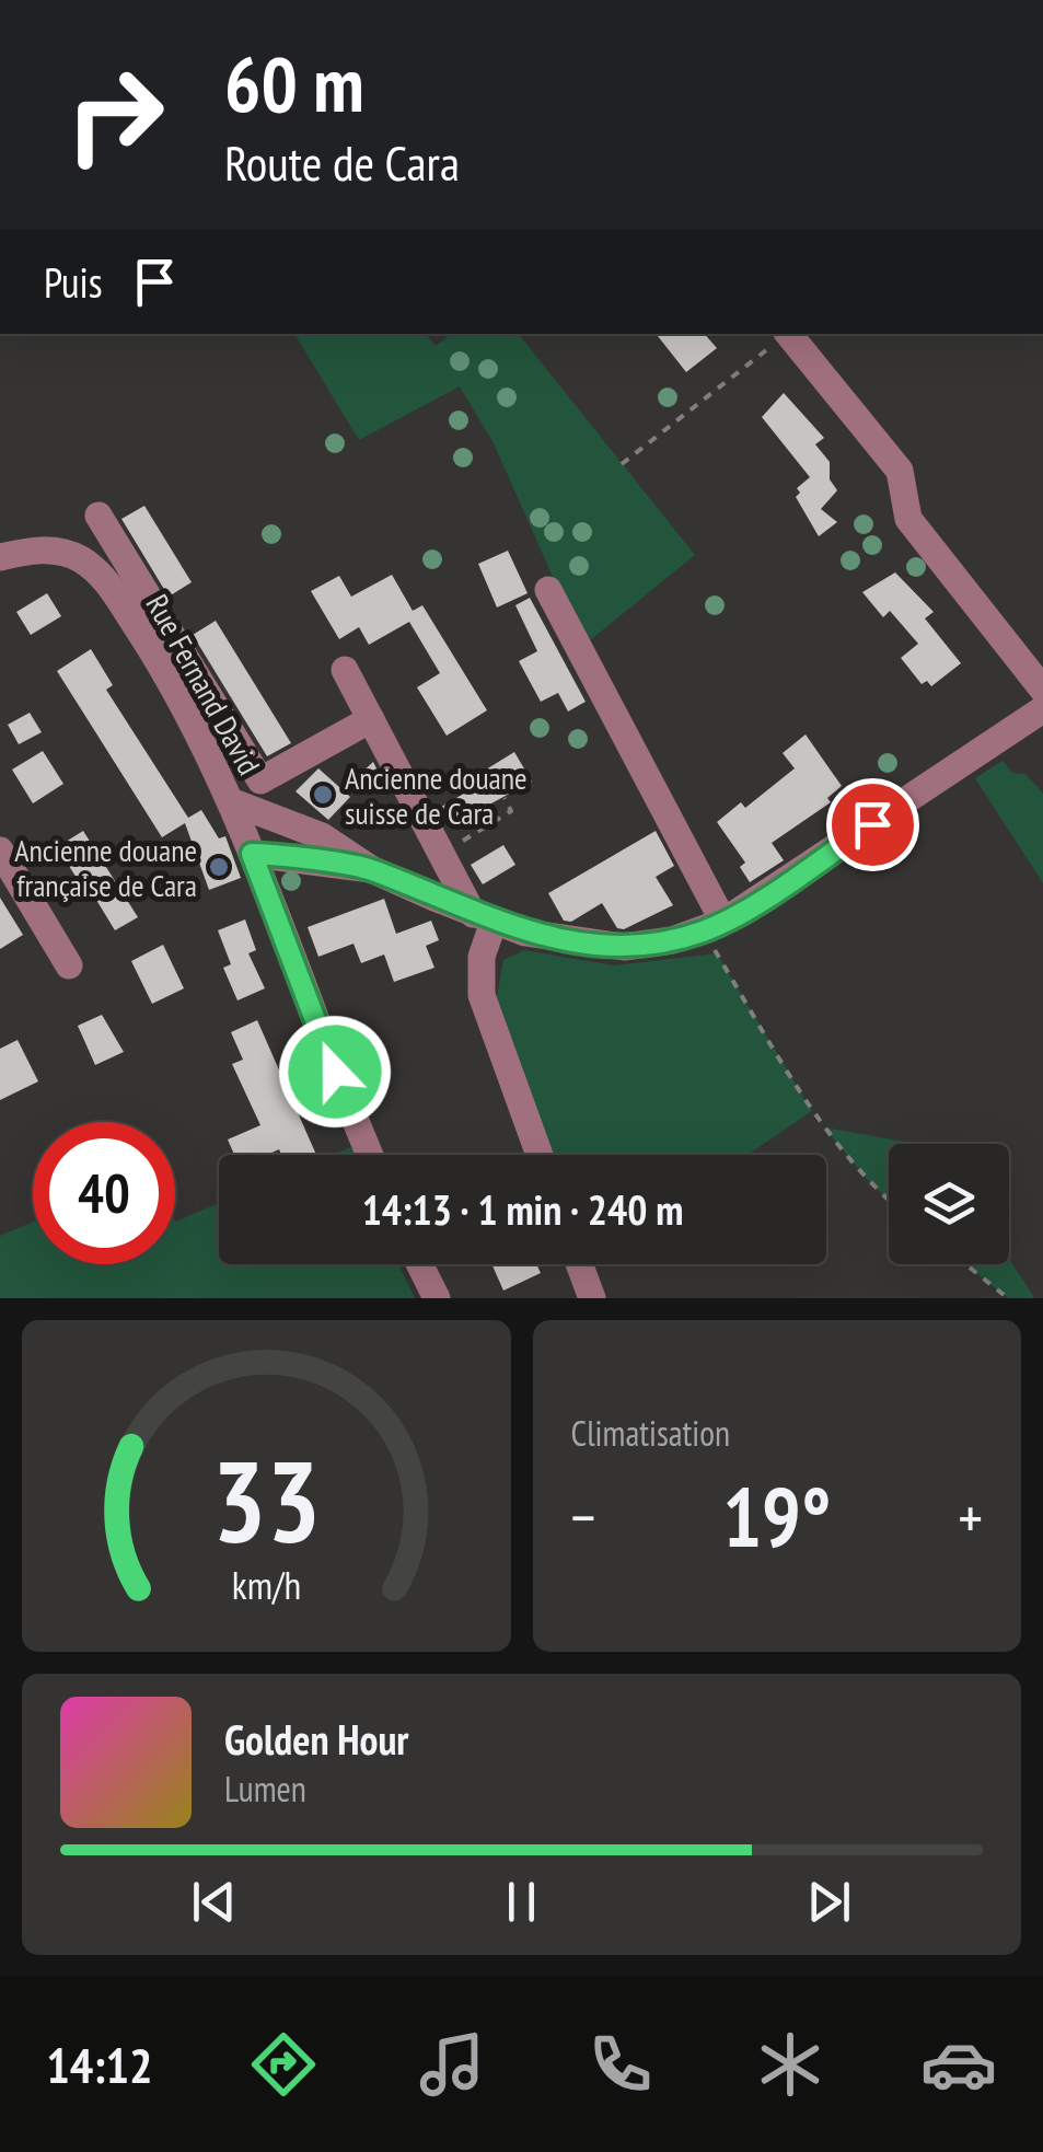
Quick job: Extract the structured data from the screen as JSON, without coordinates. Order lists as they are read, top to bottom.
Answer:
{
  "streets": {
    "street": ["Rue Fernand David"]
  },
  "places": ["Ancienne douane suisse de Cara", "Ancienne douane française de Cara"],
  "page": {
    "turn": ["60 m", "Route de Cara"],
    "then": "Puis",
    "limit": "40",
    "trip": "14:13 · 1 min · 240 m",
    "tile": "Climatisation",
    "heat": ["−", "19°", "+"],
    "song": ["Golden Hour", "Lumen"],
    "tabs": "14:12",
    "gauge": ["33", "km/h"]
  }
}
